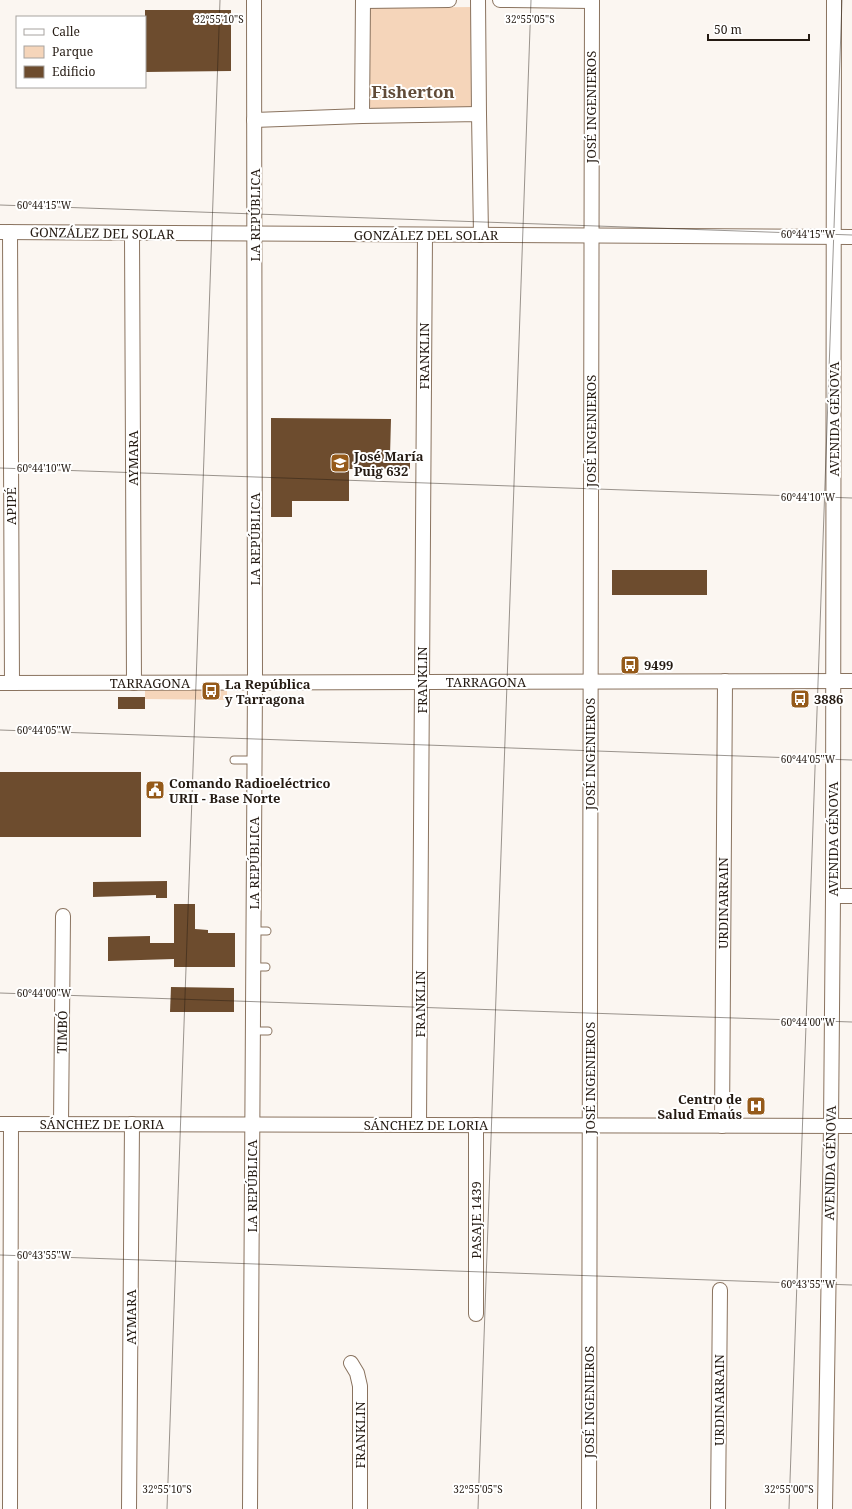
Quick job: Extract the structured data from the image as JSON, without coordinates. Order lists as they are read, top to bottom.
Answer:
{
  "streets": {
    "street": [
      "JOSÉ INGENIEROS",
      "LA REPÚBLICA",
      "GONZÁLEZ DEL SOLAR",
      "FRANKLIN",
      "AVENIDA GÉNOVA",
      "AYMARA",
      "APIPÉ",
      "TARRAGONA",
      "URDINARRAIN",
      "TIMBÓ",
      "SÁNCHEZ DE LORIA",
      "PASAJE 1439"
    ]
  },
  "crossings": [
    ["JOSÉ INGENIEROS", "GONZÁLEZ DEL SOLAR"],
    ["JOSÉ INGENIEROS", "TARRAGONA"],
    ["JOSÉ INGENIEROS", "SÁNCHEZ DE LORIA"],
    ["LA REPÚBLICA", "GONZÁLEZ DEL SOLAR"],
    ["LA REPÚBLICA", "TARRAGONA"],
    ["LA REPÚBLICA", "SÁNCHEZ DE LORIA"],
    ["GONZÁLEZ DEL SOLAR", "FRANKLIN"],
    ["GONZÁLEZ DEL SOLAR", "AVENIDA GÉNOVA"],
    ["GONZÁLEZ DEL SOLAR", "AYMARA"],
    ["GONZÁLEZ DEL SOLAR", "APIPÉ"],
    ["FRANKLIN", "TARRAGONA"],
    ["FRANKLIN", "SÁNCHEZ DE LORIA"],
    ["AVENIDA GÉNOVA", "TARRAGONA"],
    ["AVENIDA GÉNOVA", "SÁNCHEZ DE LORIA"],
    ["AYMARA", "TARRAGONA"],
    ["AYMARA", "SÁNCHEZ DE LORIA"],
    ["APIPÉ", "TARRAGONA"],
    ["TARRAGONA", "URDINARRAIN"],
    ["URDINARRAIN", "SÁNCHEZ DE LORIA"],
    ["TIMBÓ", "SÁNCHEZ DE LORIA"],
    ["SÁNCHEZ DE LORIA", "PASAJE 1439"]
  ],
  "districts": ["Fisherton"],
  "places": {
    "school or university": ["José María Puig 632"],
    "bus stop": ["9499", "La República y Tarragona", "3886"],
    "public building": ["Comando Radioeléctrico URII - Base Norte"],
    "hospital": ["Centro de Salud Emaús"]
  },
  "legend": ["Calle", "Parque", "Edificio"],
  "scale_bar": "50 m",
  "coordinates": [
    "32°55'10\"S",
    "32°55'05\"S",
    "60°44'15\"W",
    "60°44'10\"W",
    "60°44'05\"W",
    "60°44'00\"W",
    "60°43'55\"W",
    "32°55'00\"S"
  ]
}
